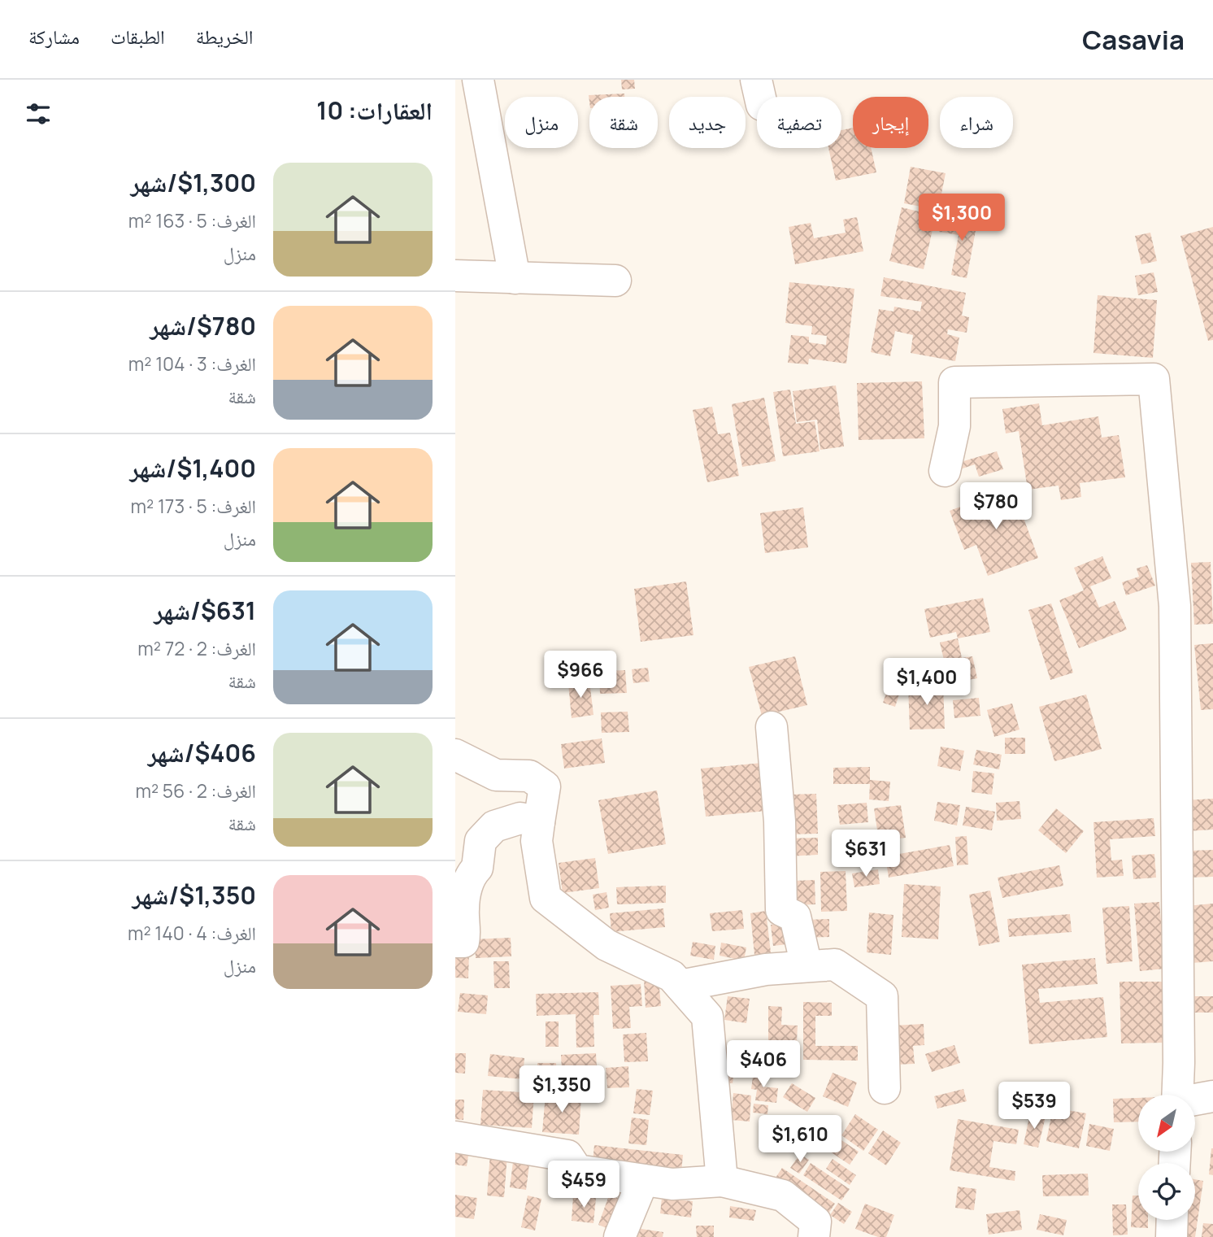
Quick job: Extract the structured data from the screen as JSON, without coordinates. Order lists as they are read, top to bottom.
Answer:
{
  "north": "bottom left",
  "page": {
    "header": "Casavia",
    "nav": ["الخريطة", "الطبقات", "مشاركة"],
    "heading": "العقارات: 10",
    "chip": [
      "شراء",
      "إيجار",
      "تصفية",
      "جديد",
      "شقة",
      "منزل"
    ],
    "list": [
      {
        "name": "$1,300/شهر",
        "note": "الغرف: 5 · 163 m² · منزل"
      },
      {
        "name": "$780/شهر",
        "note": "الغرف: 3 · 104 m² · شقة"
      },
      {
        "name": "$1,400/شهر",
        "note": "الغرف: 5 · 173 m² · منزل"
      },
      {
        "name": "$631/شهر",
        "note": "الغرف: 2 · 72 m² · شقة"
      },
      {
        "name": "$406/شهر",
        "note": "الغرف: 2 · 56 m² · شقة"
      },
      {
        "name": "$1,350/شهر",
        "note": "الغرف: 4 · 140 m² · منزل"
      }
    ],
    "price": [
      "$1,300",
      "$780",
      "$966",
      "$1,400",
      "$631",
      "$406",
      "$1,350",
      "$539",
      "$1,610",
      "$459"
    ]
  }
}
